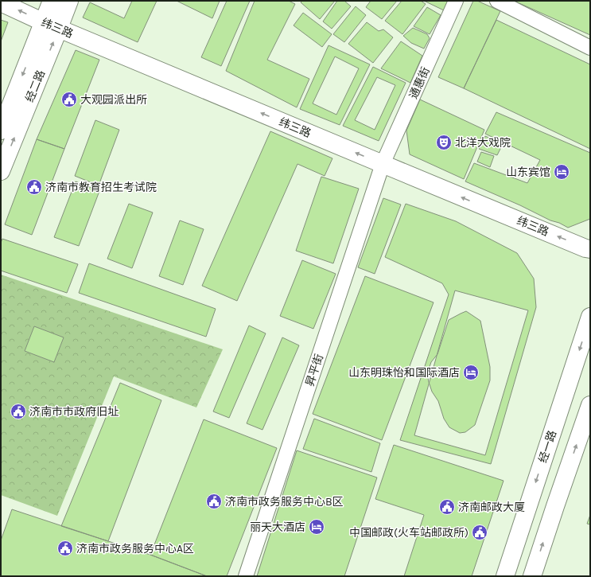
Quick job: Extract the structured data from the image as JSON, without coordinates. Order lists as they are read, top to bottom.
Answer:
{
  "streets": {
    "street": [
      "纬三路",
      "通惠街",
      "经二路",
      "昇平街",
      "经一路"
    ]
  },
  "crossings": [
    ["纬三路", "通惠街"],
    ["纬三路", "经二路"],
    ["纬三路", "昇平街"],
    ["通惠街", "昇平街"]
  ],
  "one_way": ["纬三路"],
  "places": {
    "public building": [
      "大观园派出所",
      "济南市教育招生考试院",
      "济南市市政府旧址",
      "济南市政务服务中心B区",
      "济南邮政大厦",
      "中国邮政(火车站邮政所)",
      "济南市政务服务中心A区"
    ],
    "theatre": ["北洋大戏院"],
    "hotel": ["山东宾馆", "山东明珠怡和国际酒店", "丽天大酒店"]
  }
}
